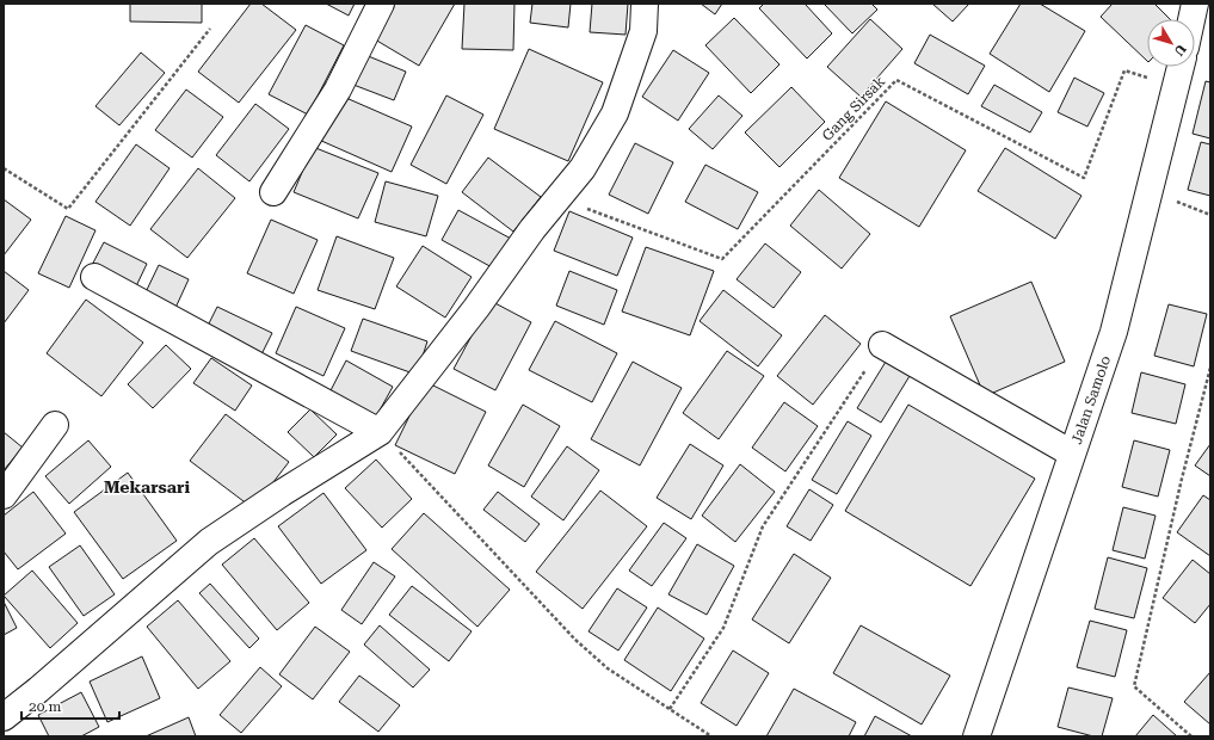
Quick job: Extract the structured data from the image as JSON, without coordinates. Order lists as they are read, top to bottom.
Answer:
{
  "streets": {
    "street": ["Jalan Samolo"],
    "path": ["Gang Sirsak"]
  },
  "crossings": [
    ["Gang Sirsak", "Jalan Samolo"]
  ],
  "districts": ["Mekarsari"],
  "scale_bar": "20 m",
  "north": "bottom right"
}
